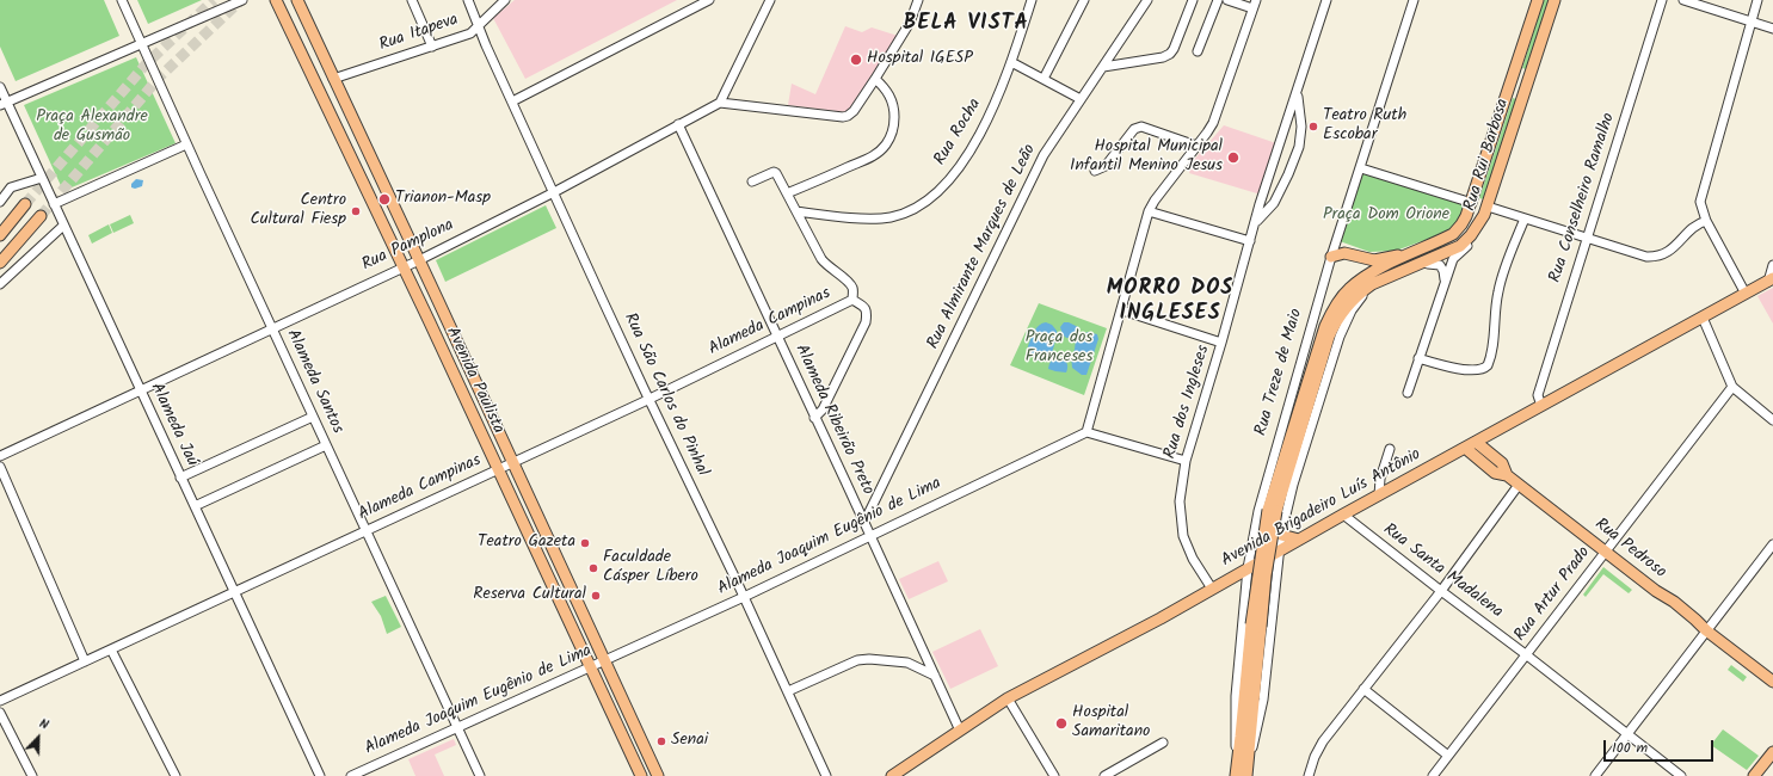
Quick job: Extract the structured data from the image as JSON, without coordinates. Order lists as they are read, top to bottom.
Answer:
{
  "streets": {
    "main road": [
      "Rua Rui Barbosa",
      "Avenida Paulista",
      "Avenida Brigadeiro Luís Antônio",
      "Rua Pedroso"
    ],
    "street": [
      "Rua Itapeva",
      "Rua Rocha",
      "Rua Conselheiro Ramalho",
      "Rua Pamplona",
      "Rua Almirante Marques de Leão",
      "Alameda Campinas",
      "Rua Treze de Maio",
      "Alameda Santos",
      "Rua São Carlos do Pinhal",
      "Rua dos Ingleses",
      "Alameda Ribeirão Preto",
      "Alameda Jaú",
      "Alameda Joaquim Eugênio de Lima",
      "Rua Santa Madalena",
      "Rua Artur Prado"
    ]
  },
  "crossings": [
    ["Rua Itapeva", "Avenida Paulista"],
    ["Rua Itapeva", "Rua São Carlos do Pinhal"],
    ["Rua Conselheiro Ramalho", "Avenida Brigadeiro Luís Antônio"],
    ["Rua Pamplona", "Avenida Paulista"],
    ["Rua Pamplona", "Alameda Santos"],
    ["Rua Pamplona", "Rua São Carlos do Pinhal"],
    ["Rua Pamplona", "Alameda Ribeirão Preto"],
    ["Rua Pamplona", "Alameda Jaú"],
    ["Rua Almirante Marques de Leão", "Alameda Ribeirão Preto"],
    ["Alameda Campinas", "Avenida Paulista"],
    ["Alameda Campinas", "Alameda Santos"],
    ["Alameda Campinas", "Rua São Carlos do Pinhal"],
    ["Alameda Campinas", "Alameda Ribeirão Preto"],
    ["Alameda Campinas", "Alameda Jaú"],
    ["Rua Treze de Maio", "Avenida Brigadeiro Luís Antônio"],
    ["Avenida Paulista", "Alameda Joaquim Eugênio de Lima"],
    ["Alameda Santos", "Alameda Joaquim Eugênio de Lima"],
    ["Rua São Carlos do Pinhal", "Alameda Joaquim Eugênio de Lima"],
    ["Rua dos Ingleses", "Avenida Brigadeiro Luís Antônio"],
    ["Alameda Ribeirão Preto", "Avenida Brigadeiro Luís Antônio"],
    ["Alameda Ribeirão Preto", "Alameda Joaquim Eugênio de Lima"],
    ["Avenida Brigadeiro Luís Antônio", "Rua Pedroso"],
    ["Avenida Brigadeiro Luís Antônio", "Rua Santa Madalena"],
    ["Rua Pedroso", "Rua Artur Prado"],
    ["Rua Santa Madalena", "Rua Artur Prado"]
  ],
  "districts": ["BELA VISTA", "MORRO DOS INGLESES"],
  "parks": ["Praça Alexandre de Gusmão", "Praça Dom Orione", "Praça dos Franceses"],
  "places": [
    "Hospital IGESP",
    "Teatro Ruth Escobar",
    "Hospital Municipal Infantil Menino Jesus",
    "Trianon-Masp",
    "Centro Cultural Fiesp",
    "Teatro Gazeta",
    "Faculdade Cásper Líbero",
    "Reserva Cultural",
    "Hospital Samaritano",
    "Senai"
  ],
  "scale_bar": "100 m",
  "north": "top right"
}
